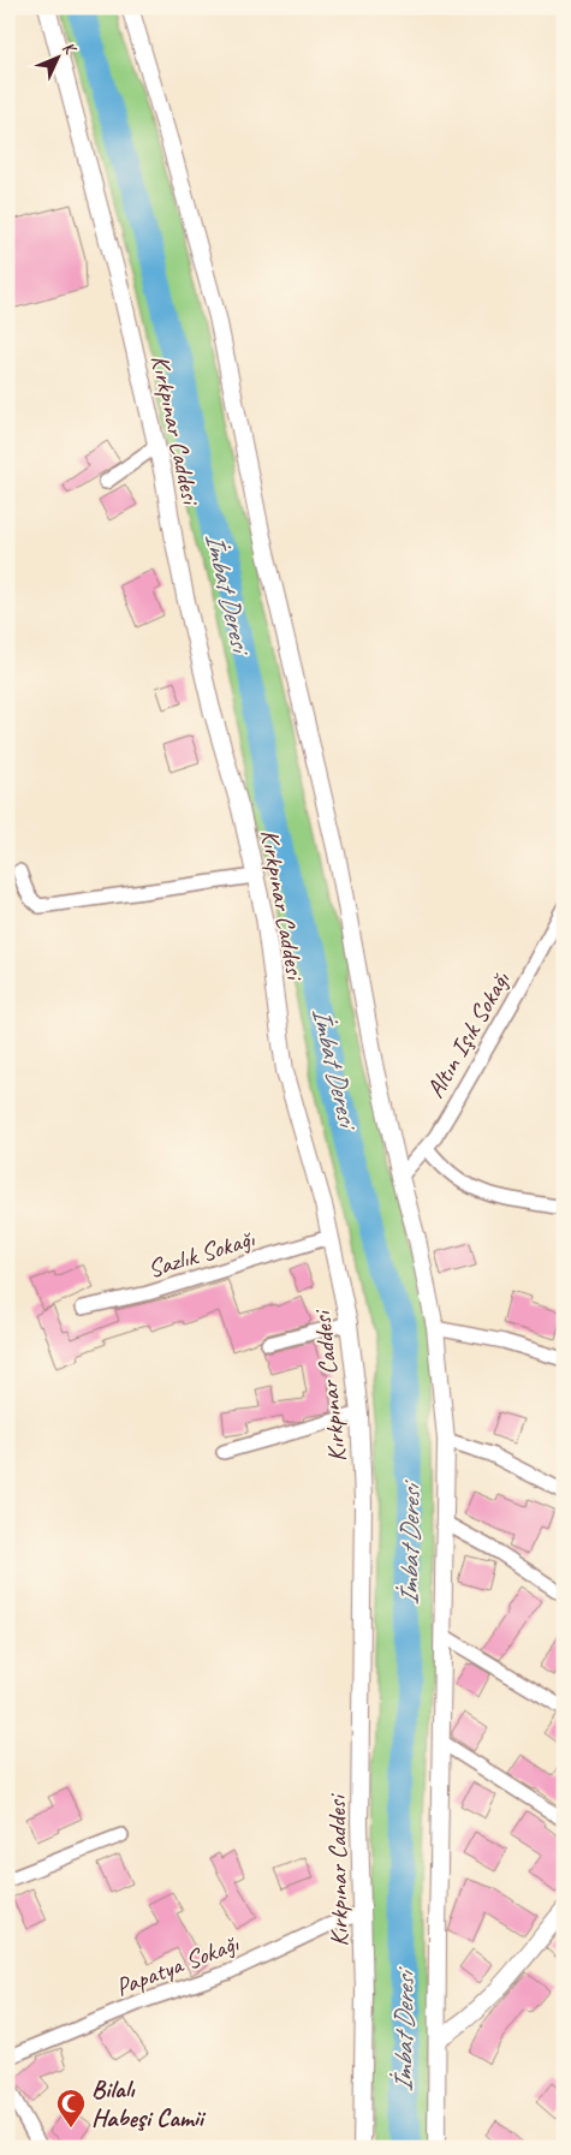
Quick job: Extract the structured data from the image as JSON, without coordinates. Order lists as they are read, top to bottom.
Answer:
{
  "streets": {
    "street": [
      "Kırkpınar Caddesi",
      "Altın Işık Sokağı",
      "Sazlık Sokağı",
      "Papatya Sokağı"
    ]
  },
  "crossings": [
    ["Kırkpınar Caddesi", "Sazlık Sokağı"],
    ["Kırkpınar Caddesi", "Papatya Sokağı"]
  ],
  "water": ["İmbat Deresi"],
  "places": {
    "mosque": ["Bilalı Habeşi Camii"]
  },
  "north": "top right"
}
